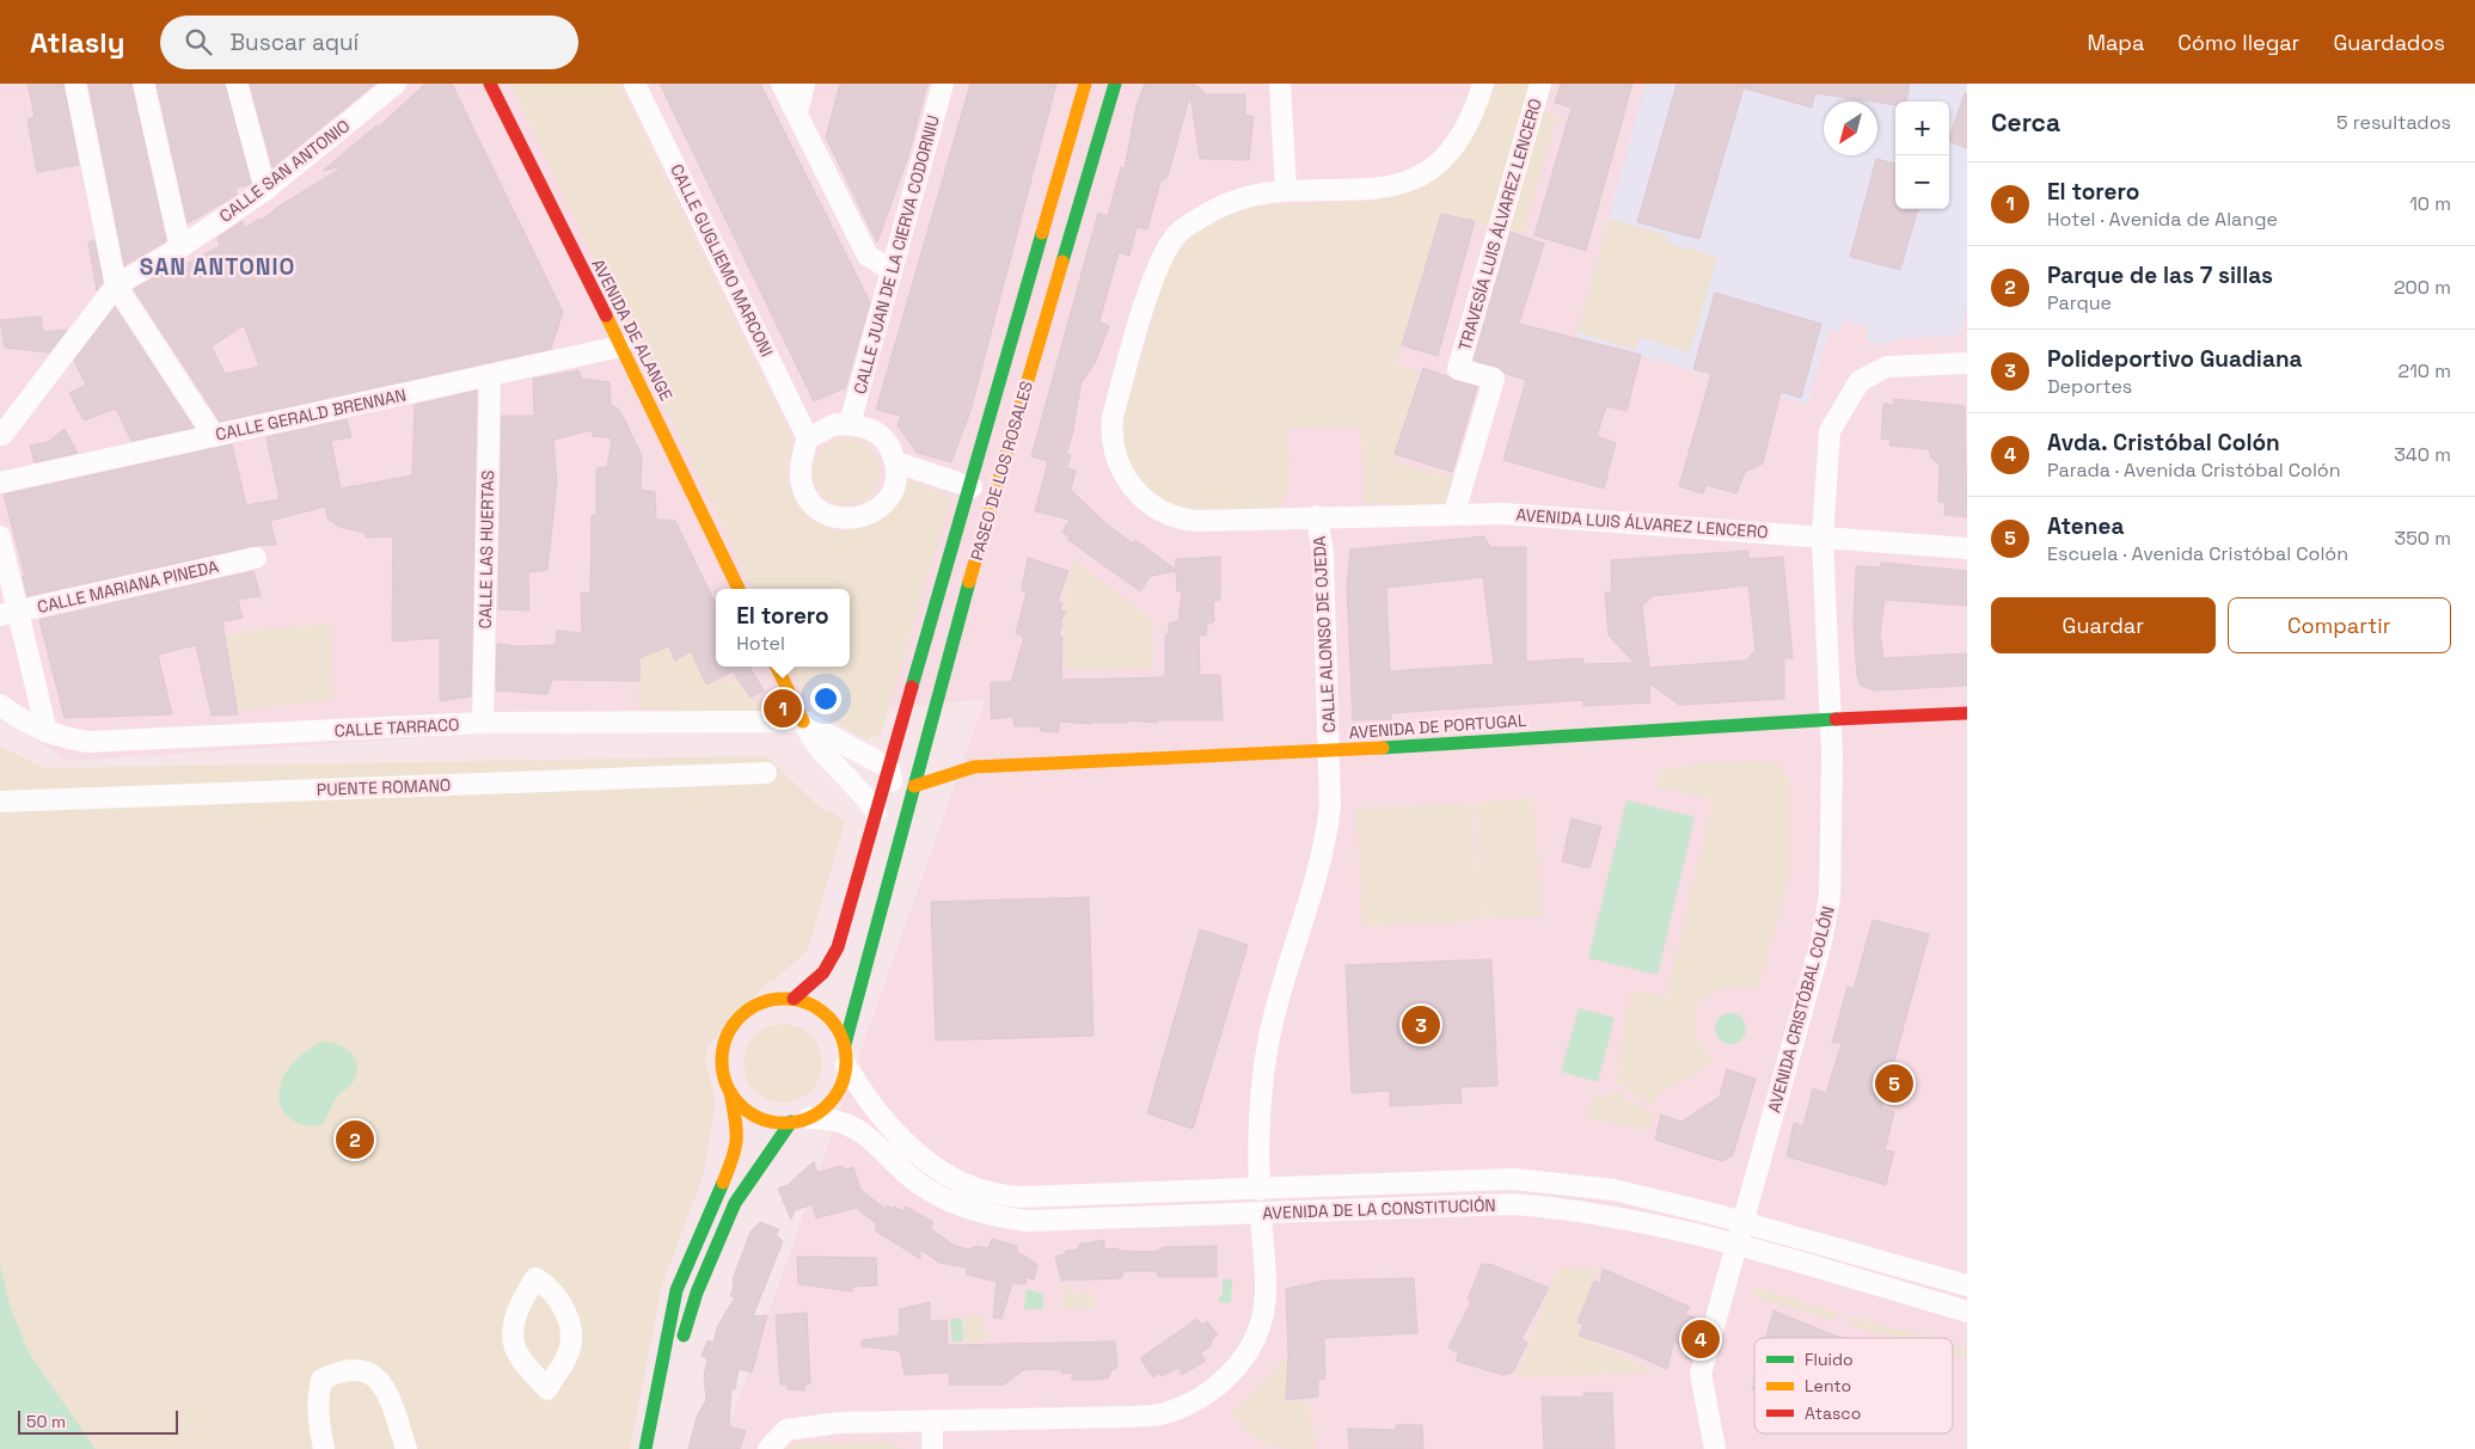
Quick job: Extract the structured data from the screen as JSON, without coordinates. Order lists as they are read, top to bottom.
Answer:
{
  "streets": {
    "main road": ["AVENIDA DE ALANGE", "PASEO DE LOS ROSALES", "AVENIDA DE PORTUGAL"],
    "street": [
      "CALLE SAN ANTONIO",
      "TRAVESÍA LUIS ÁLVAREZ LENCERO",
      "CALLE JUAN DE LA CIERVA CODORNIU",
      "CALLE GUGLIEMO MARCONI",
      "CALLE GERALD BRENNAN",
      "AVENIDA LUIS ÁLVAREZ LENCERO",
      "CALLE LAS HUERTAS",
      "CALLE MARIANA PINEDA",
      "CALLE ALONSO DE OJEDA",
      "CALLE TARRACO",
      "PUENTE ROMANO",
      "AVENIDA CRISTÓBAL COLÓN",
      "AVENIDA DE LA CONSTITUCIÓN"
    ]
  },
  "crossings": [
    ["TRAVESÍA LUIS ÁLVAREZ LENCERO", "AVENIDA LUIS ÁLVAREZ LENCERO"],
    ["CALLE JUAN DE LA CIERVA CODORNIU", "CALLE GUGLIEMO MARCONI"],
    ["AVENIDA DE ALANGE", "CALLE GERALD BRENNAN"],
    ["CALLE GERALD BRENNAN", "CALLE LAS HUERTAS"],
    ["PASEO DE LOS ROSALES", "AVENIDA DE PORTUGAL"],
    ["PASEO DE LOS ROSALES", "AVENIDA DE LA CONSTITUCIÓN"],
    ["AVENIDA LUIS ÁLVAREZ LENCERO", "CALLE ALONSO DE OJEDA"],
    ["AVENIDA LUIS ÁLVAREZ LENCERO", "AVENIDA CRISTÓBAL COLÓN"],
    ["CALLE LAS HUERTAS", "CALLE TARRACO"],
    ["CALLE ALONSO DE OJEDA", "AVENIDA DE PORTUGAL"],
    ["CALLE ALONSO DE OJEDA", "AVENIDA DE LA CONSTITUCIÓN"],
    ["AVENIDA DE PORTUGAL", "AVENIDA CRISTÓBAL COLÓN"],
    ["AVENIDA CRISTÓBAL COLÓN", "AVENIDA DE LA CONSTITUCIÓN"]
  ],
  "districts": ["SAN ANTONIO"],
  "legend": ["Fluido", "Lento", "Atasco"],
  "scale_bar": "50 m",
  "north": "bottom left",
  "page": {
    "header": "Atlasly",
    "search": "Buscar aquí",
    "nav": ["Mapa", "Cómo llegar", "Guardados"],
    "heading": ["Cerca", "5 resultados"],
    "map_buttons": ["+", "−"],
    "list": [
      {
        "mark": "1",
        "name": "El torero",
        "note": "Hotel · Avenida de Alange",
        "value": "10 m"
      },
      {
        "mark": "2",
        "name": "Parque de las 7 sillas",
        "note": "Parque",
        "value": "200 m"
      },
      {
        "mark": "3",
        "name": "Polideportivo Guadiana",
        "note": "Deportes",
        "value": "210 m"
      },
      {
        "mark": "4",
        "name": "Avda. Cristóbal Colón",
        "note": "Parada · Avenida Cristóbal Colón",
        "value": "340 m"
      },
      {
        "mark": "5",
        "name": "Atenea",
        "note": "Escuela · Avenida Cristóbal Colón",
        "value": "350 m"
      }
    ],
    "buttons": ["Guardar", "Compartir"],
    "popup": ["El torero", "Hotel"],
    "pins": [
      "1",
      "3",
      "5",
      "2",
      "4"
    ],
    "scale": "50 m"
  }
}
